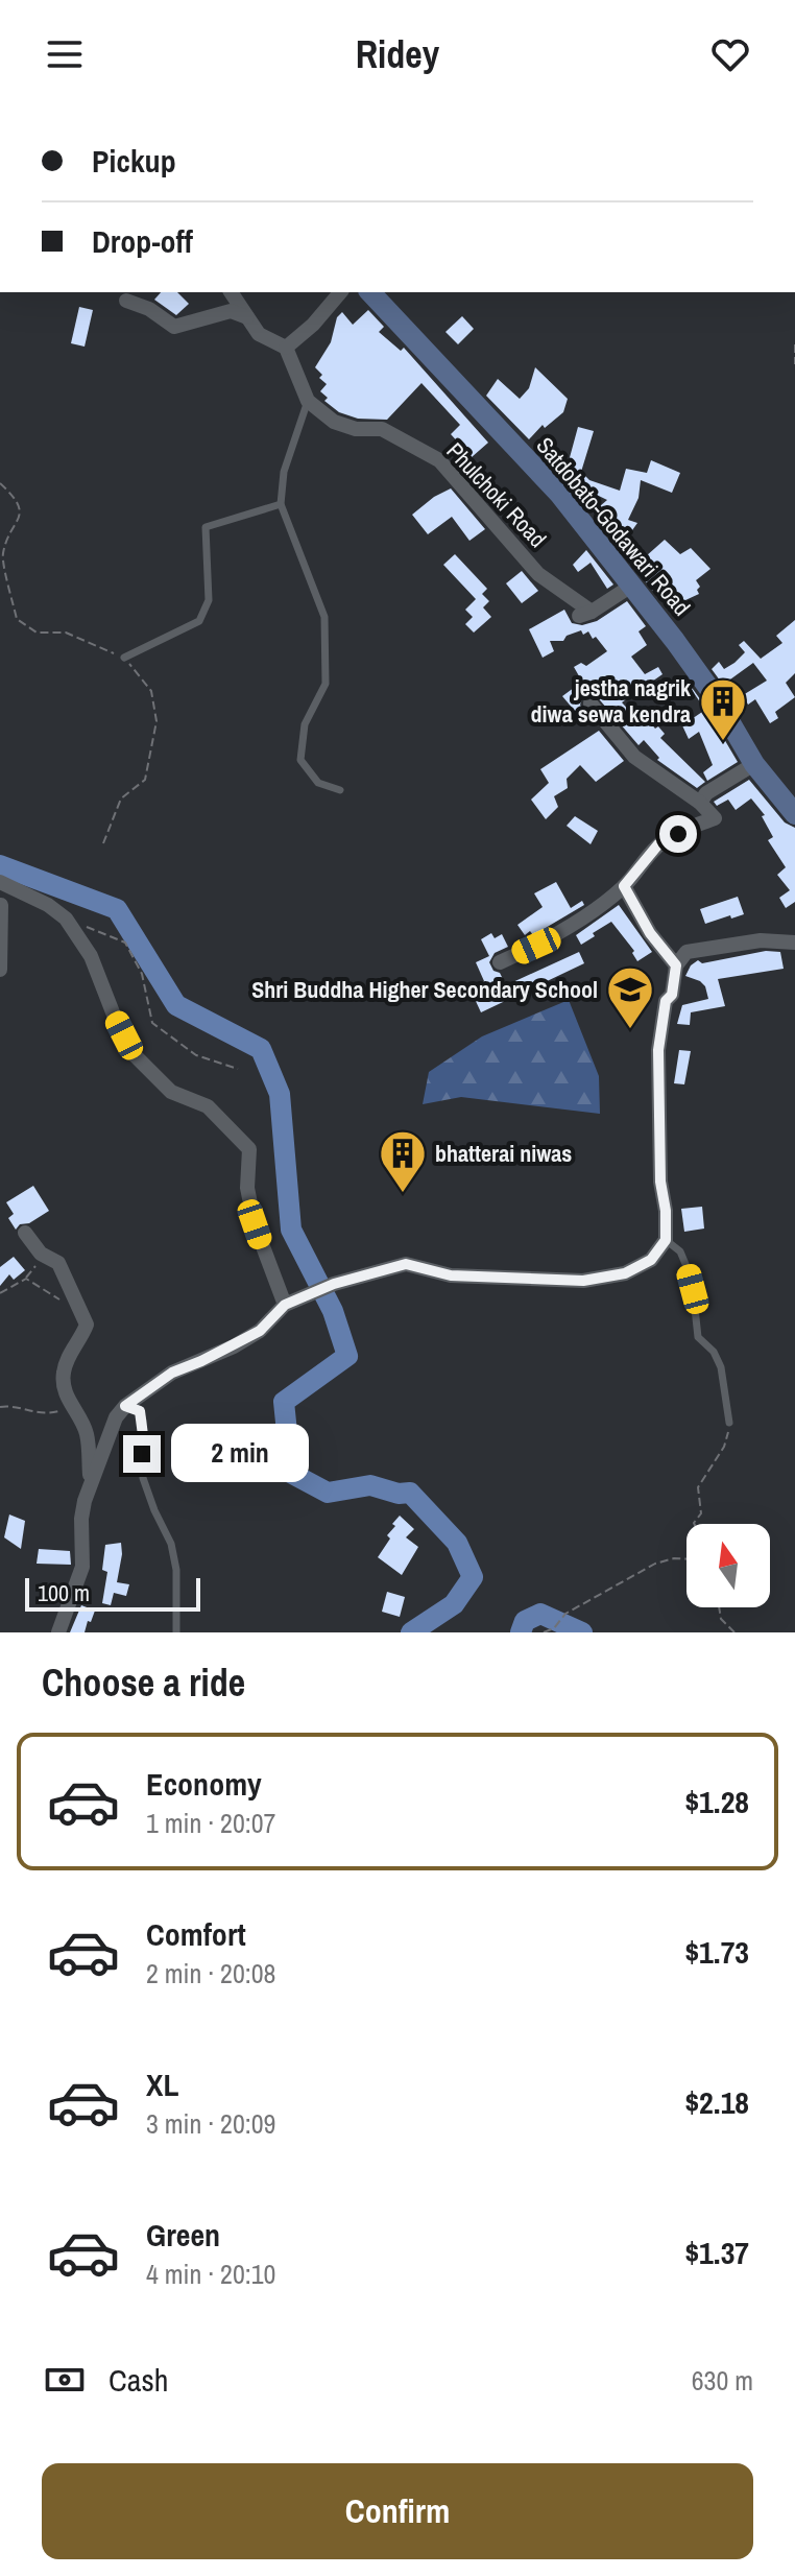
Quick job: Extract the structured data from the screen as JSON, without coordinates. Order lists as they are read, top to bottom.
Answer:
{
  "streets": {
    "street": ["Phulchoki Road", "Satdobato-Godawari Road"]
  },
  "crossings": [
    ["Phulchoki Road", "Satdobato-Godawari Road"]
  ],
  "places": {
    "building": ["jestha nagrik diwa sewa kendra", "bhatterai niwas"],
    "school or university": ["Shri Buddha Higher Secondary School"]
  },
  "scale_bar": "100 m",
  "north": "top",
  "page": {
    "header": "Ridey",
    "banner": ["Pickup", "Drop-off"],
    "bubble": "2 min",
    "scale": "100 m",
    "heading": "Choose a ride",
    "list": [
      {
        "name": "Economy",
        "note": "1 min · 20:07",
        "value": "$1.28"
      },
      {
        "name": "Comfort",
        "note": "2 min · 20:08",
        "value": "$1.73"
      },
      {
        "name": "XL",
        "note": "3 min · 20:09",
        "value": "$2.18"
      },
      {
        "name": "Green",
        "note": "4 min · 20:10",
        "value": "$1.37"
      }
    ],
    "pay": ["Cash", "630 m"],
    "buttons": "Confirm"
  }
}
